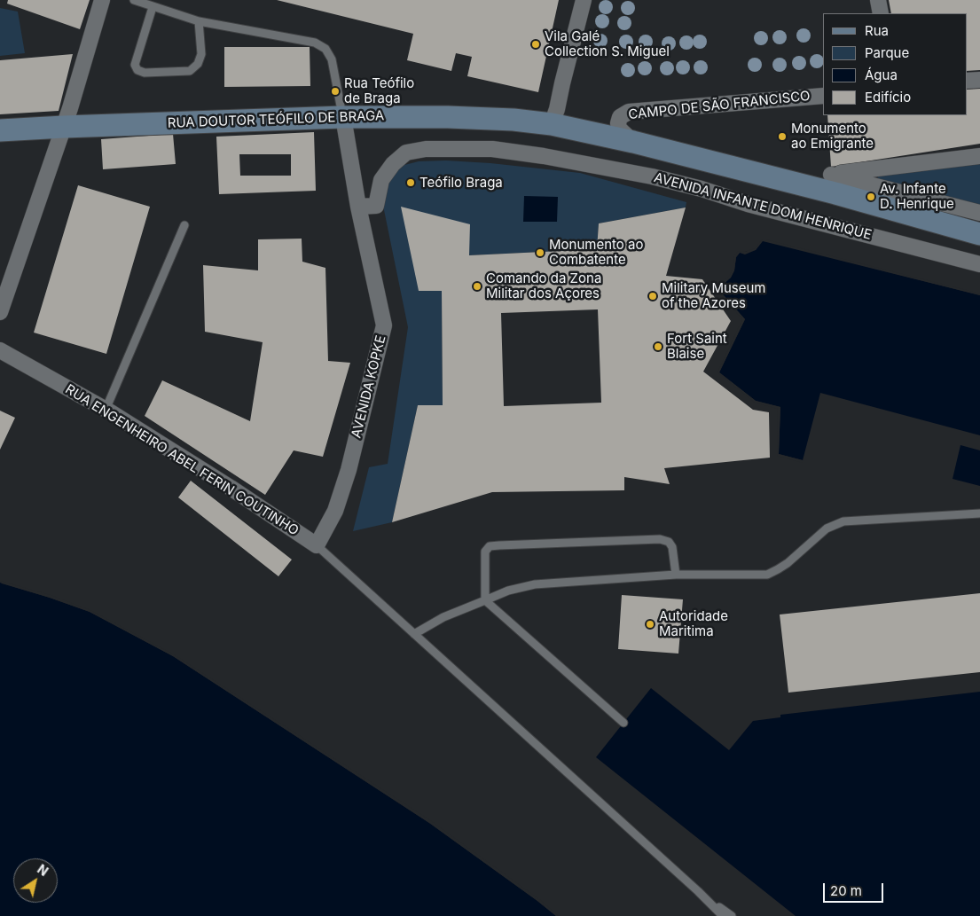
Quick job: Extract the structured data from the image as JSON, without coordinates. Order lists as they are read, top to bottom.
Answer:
{
  "streets": {
    "main road": ["RUA DOUTOR TEÓFILO DE BRAGA"],
    "street": [
      "CAMPO DE SÃO FRANCISCO",
      "AVENIDA INFANTE DOM HENRIQUE",
      "AVENIDA KOPKE",
      "RUA ENGENHEIRO ABEL FERIN COUTINHO"
    ]
  },
  "crossings": [
    ["RUA DOUTOR TEÓFILO DE BRAGA", "AVENIDA KOPKE"],
    ["AVENIDA INFANTE DOM HENRIQUE", "AVENIDA KOPKE"],
    ["AVENIDA KOPKE", "RUA ENGENHEIRO ABEL FERIN COUTINHO"]
  ],
  "places": [
    "Vila Galé Collection S. Miguel",
    "Rua Teófilo de Braga",
    "Monumento ao Emigrante",
    "Teófilo Braga",
    "Av. Infante D. Henrique",
    "Monumento ao Combatente",
    "Comando da Zona Militar dos Açores",
    "Military Museum of the Azores",
    "Fort Saint Blaise",
    "Autoridade Maritima"
  ],
  "legend": [
    "Rua",
    "Parque",
    "Água",
    "Edifício"
  ],
  "scale_bar": "20 m",
  "north": "top right"
}
